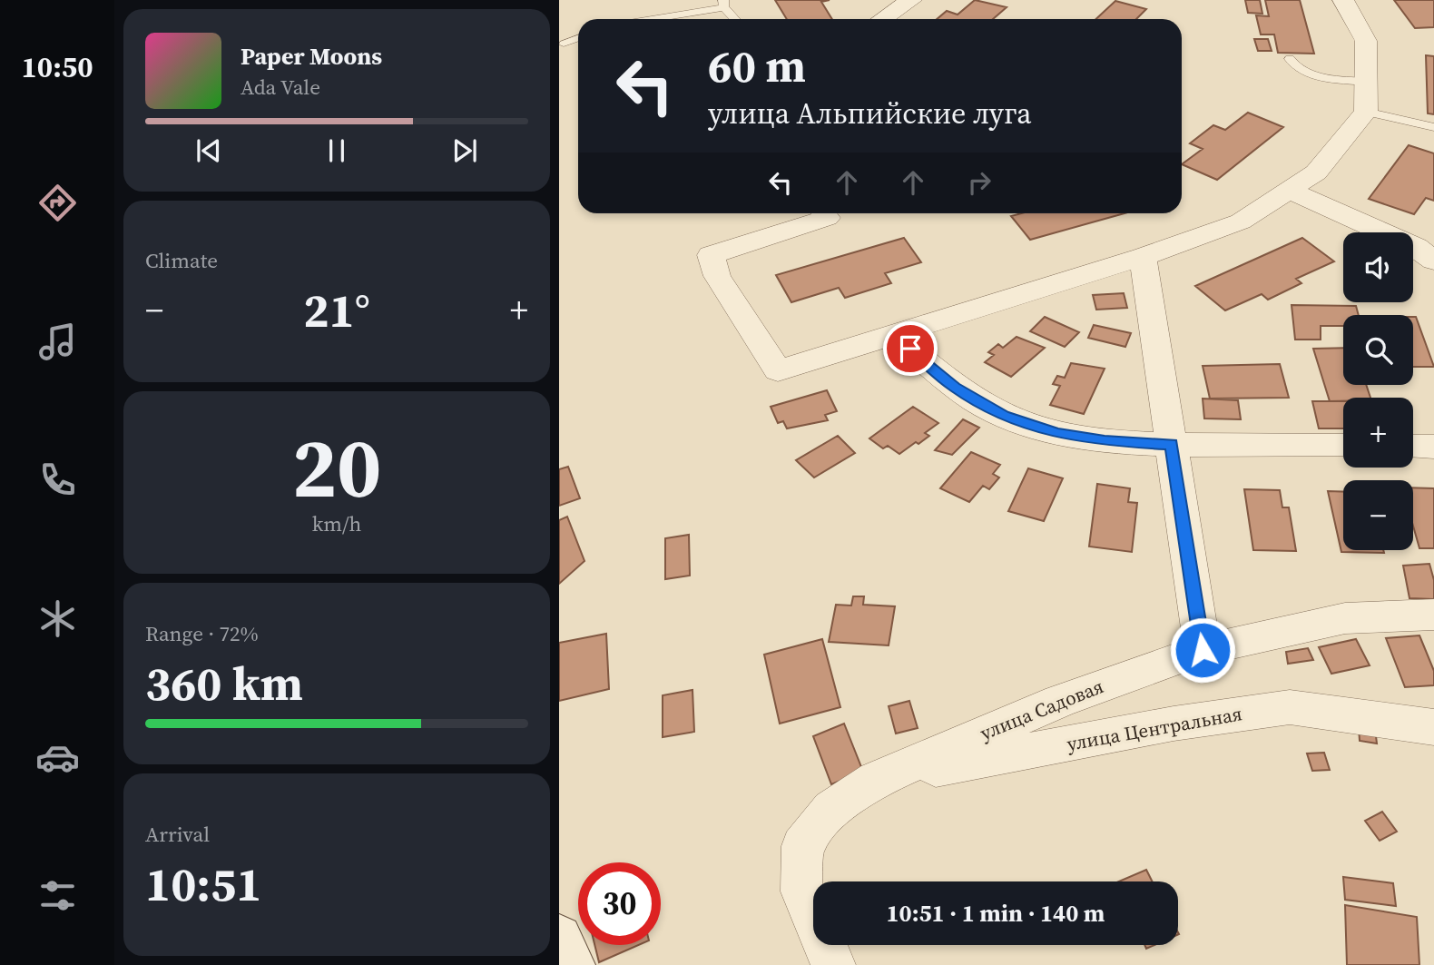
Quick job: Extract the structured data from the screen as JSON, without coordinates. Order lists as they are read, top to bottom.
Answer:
{
  "streets": {
    "street": ["улица Садовая", "улица Центральная"]
  },
  "crossings": [
    ["улица Садовая", "улица Центральная"]
  ],
  "page": {
    "tabs": "10:50",
    "turn": ["60 m", "улица Альпийские луга"],
    "song": ["Paper Moons", "Ada Vale"],
    "tile": [
      "Climate",
      ["20", "km/h"],
      ["Range · 72%", "360 km"],
      ["Arrival", "10:51"]
    ],
    "map_buttons": ["+", "−"],
    "heat": ["−", "21°", "+"],
    "limit": "30",
    "trip": "10:51 · 1 min · 140 m"
  }
}
